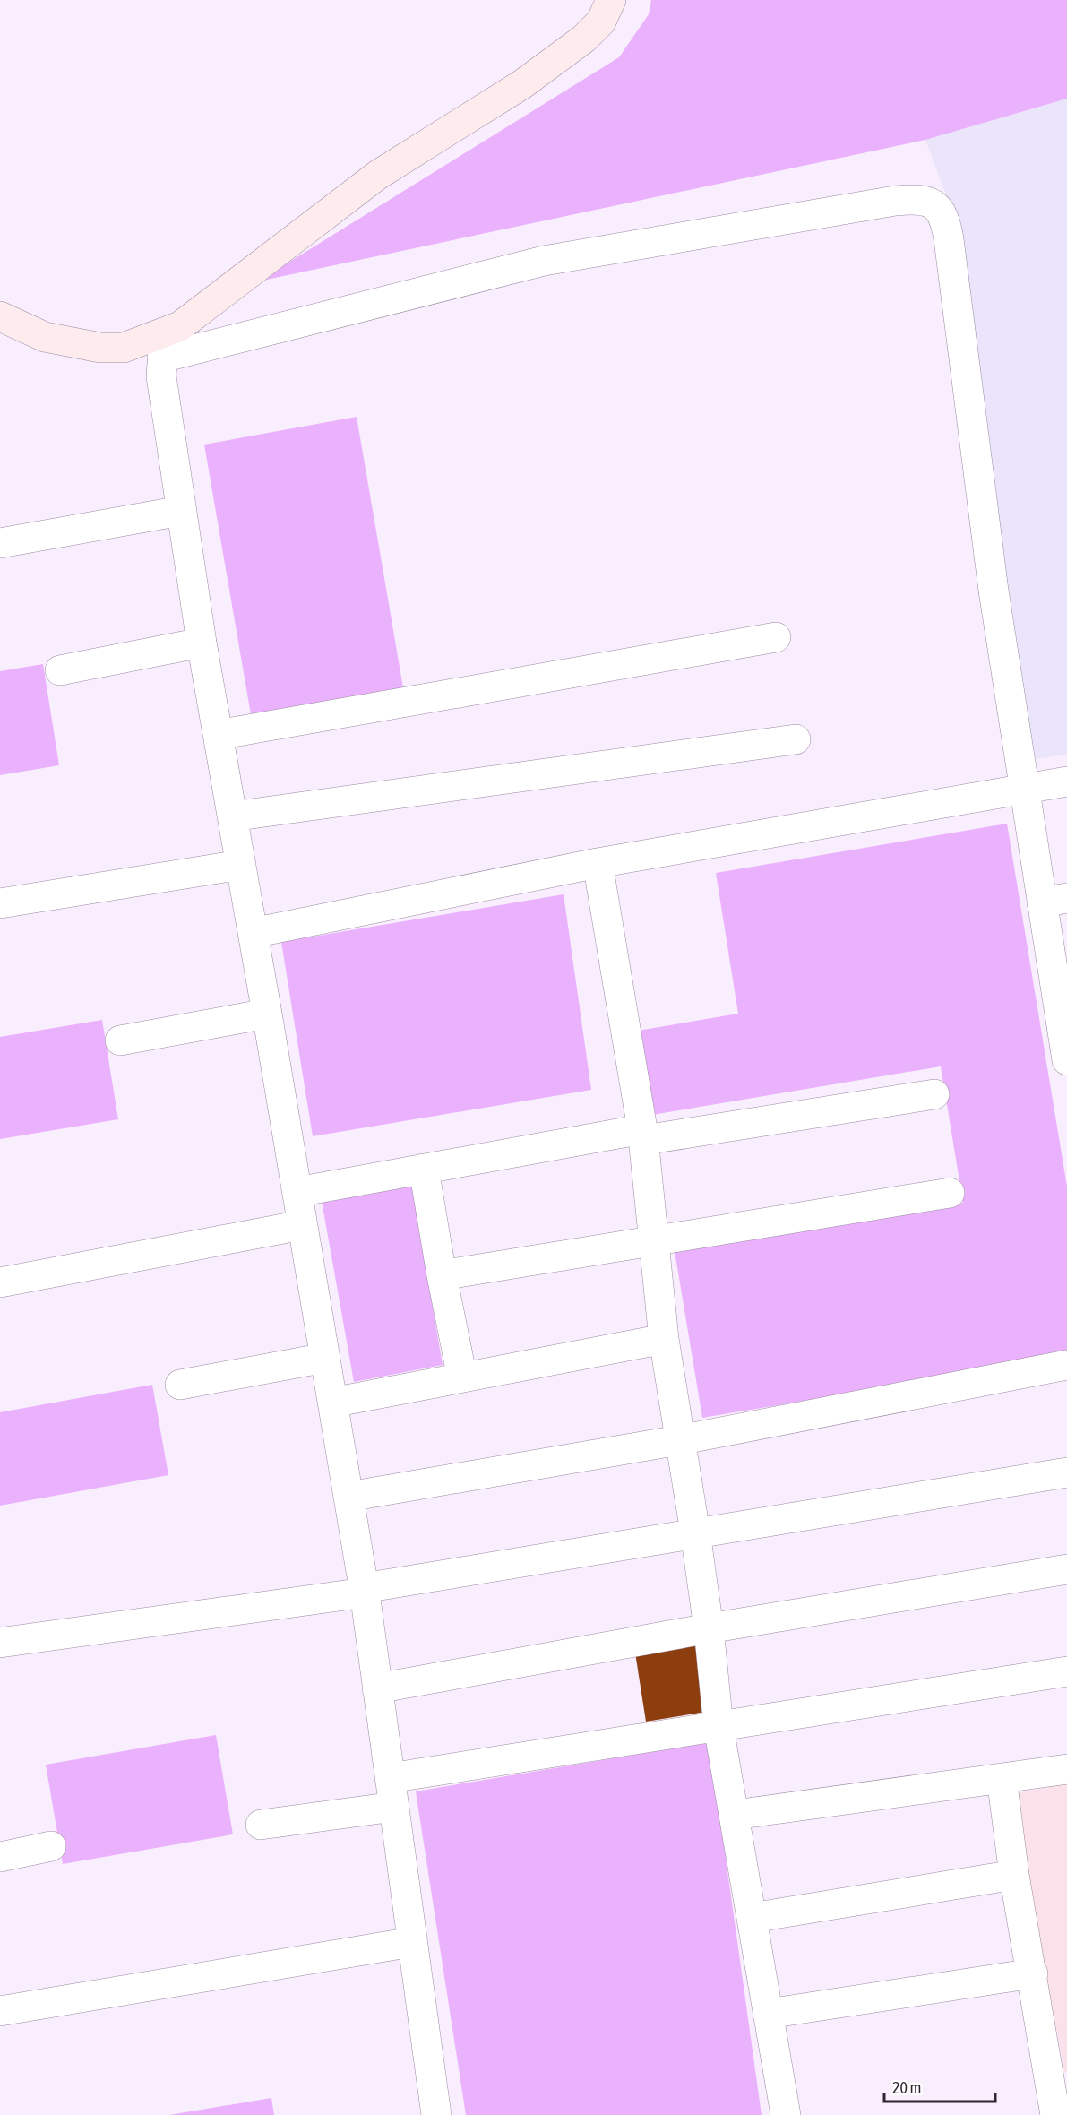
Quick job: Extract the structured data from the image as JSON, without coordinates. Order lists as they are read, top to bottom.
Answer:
{
  "scale_bar": "20 m"
}
